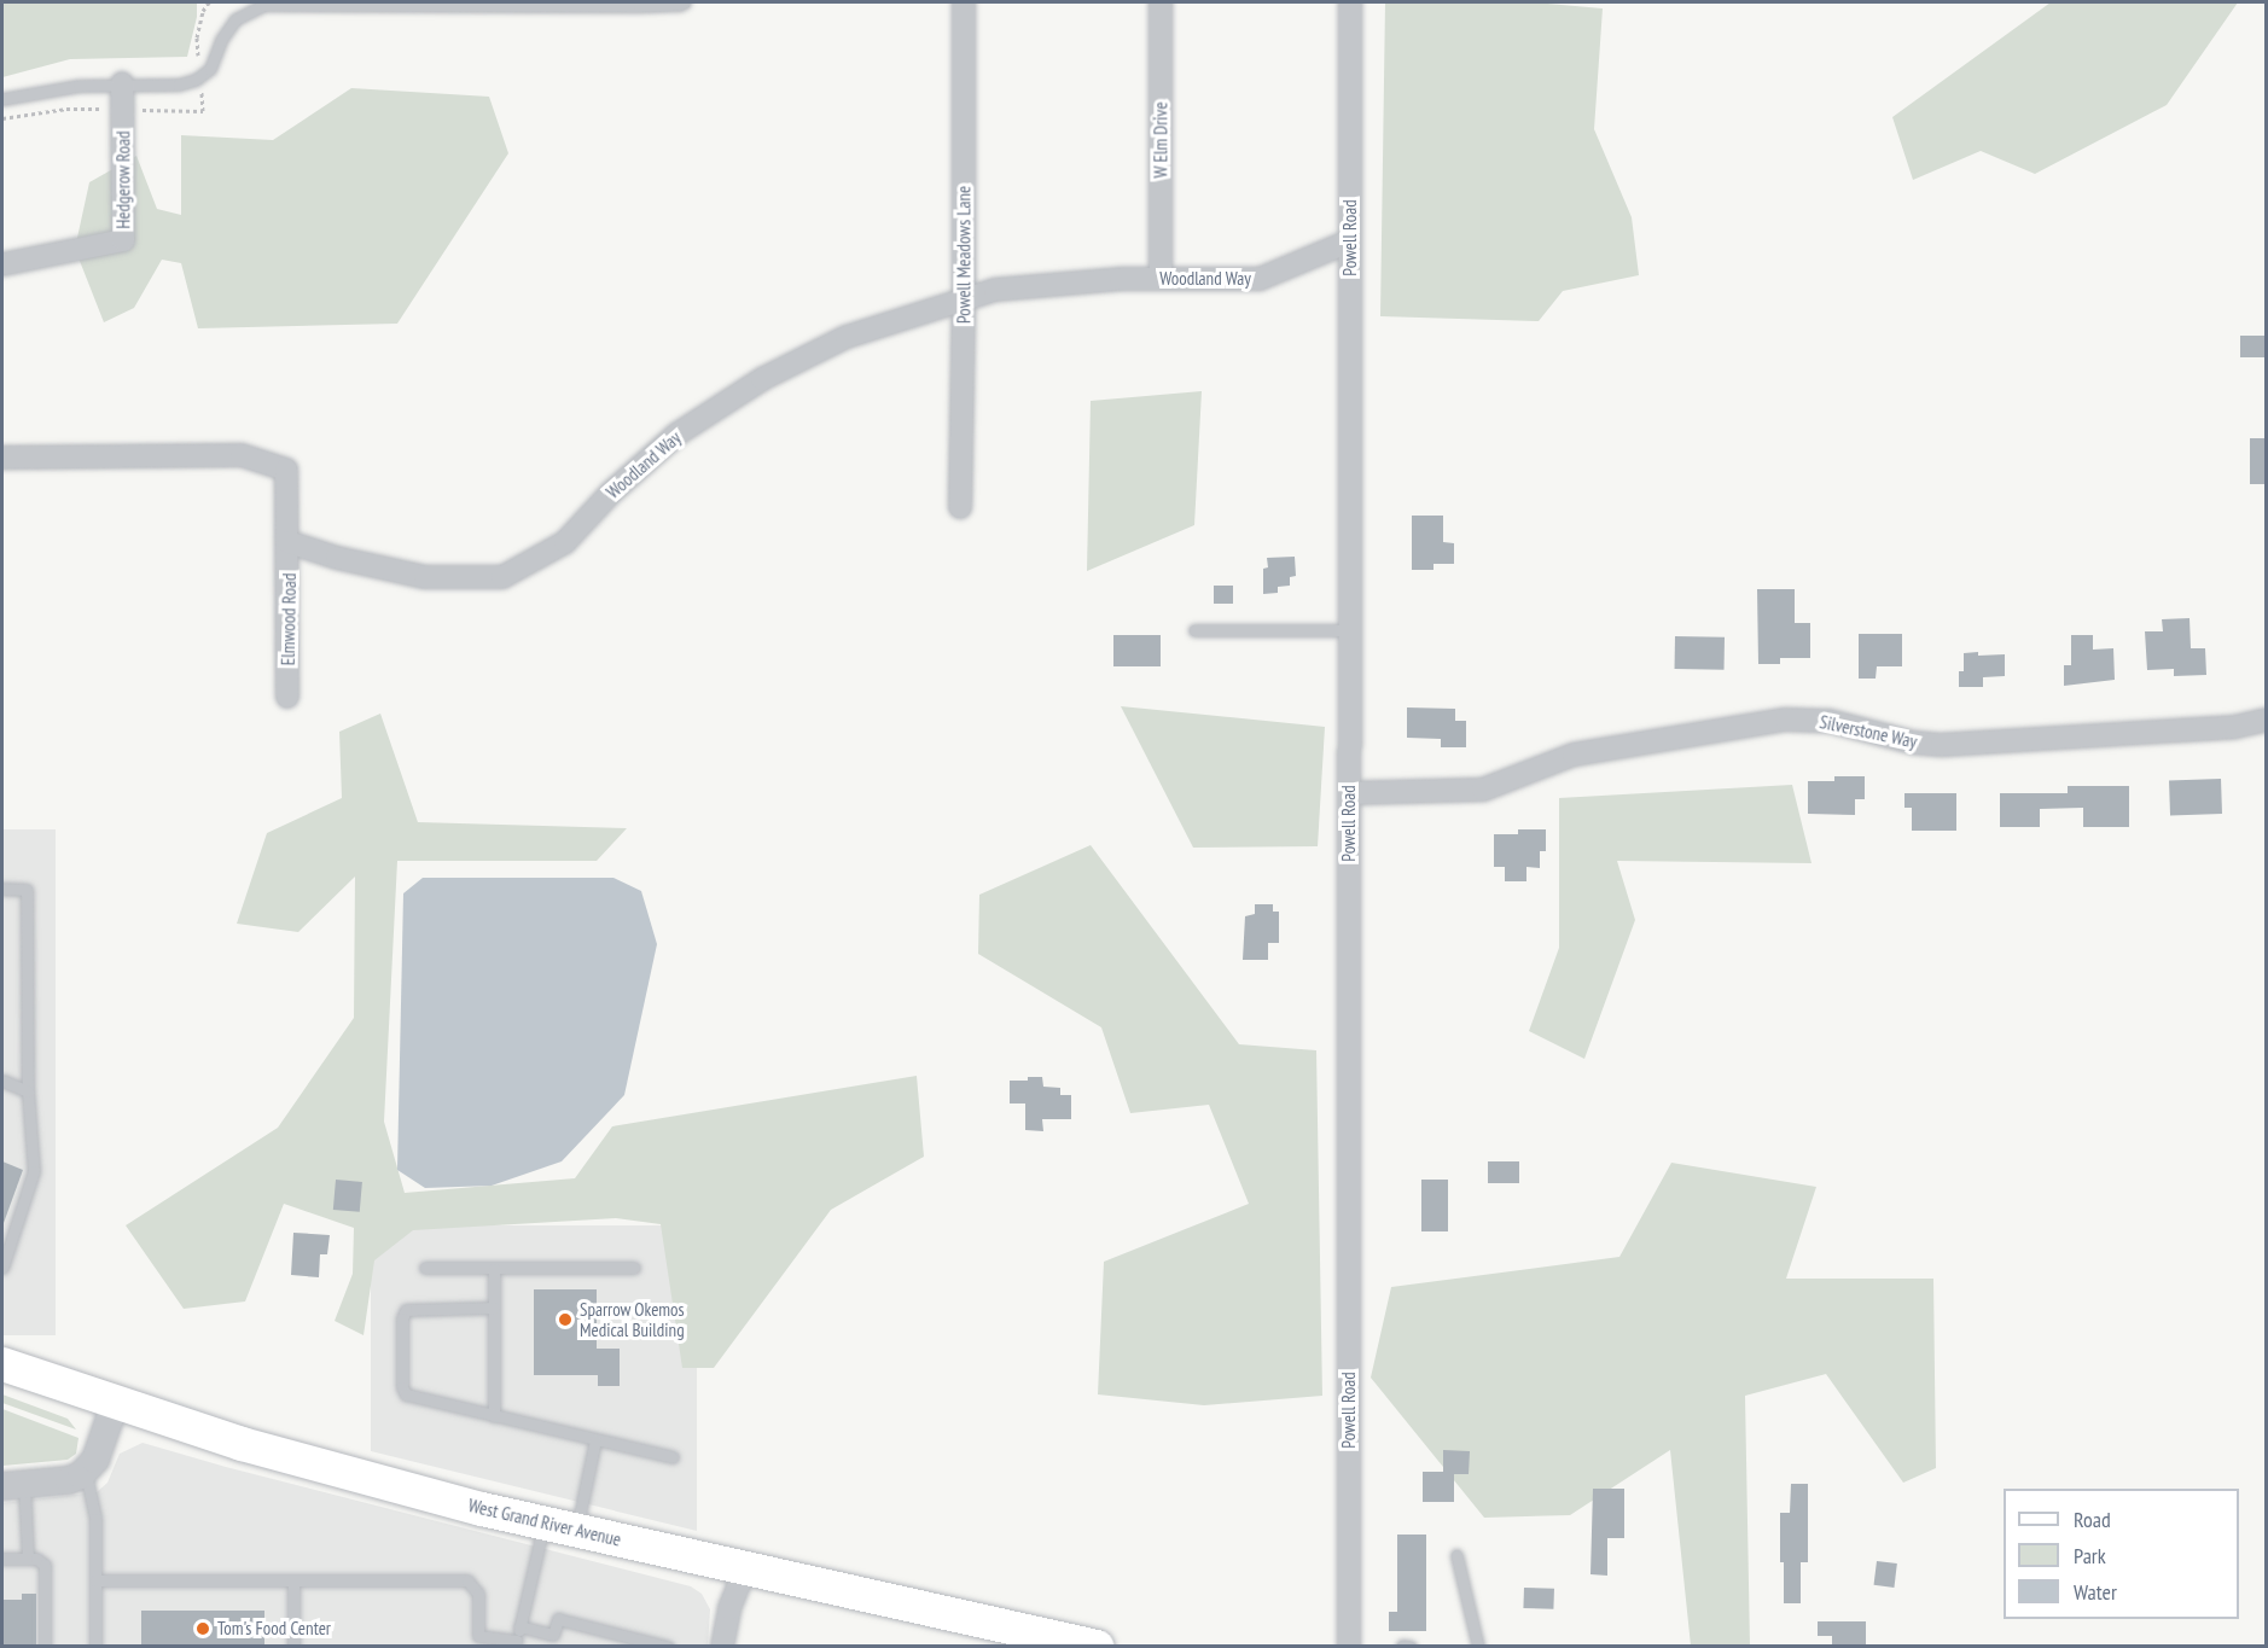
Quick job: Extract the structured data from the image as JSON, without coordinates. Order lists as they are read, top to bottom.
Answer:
{
  "streets": {
    "main road": ["West Grand River Avenue"],
    "street": [
      "W Elm Drive",
      "Hedgerow Road",
      "Powell Road",
      "Powell Meadows Lane",
      "Woodland Way",
      "Elmwood Road",
      "Silverstone Way"
    ]
  },
  "crossings": [
    ["W Elm Drive", "Woodland Way"],
    ["Powell Road", "Woodland Way"],
    ["Powell Road", "Silverstone Way"],
    ["Powell Meadows Lane", "Woodland Way"],
    ["Woodland Way", "Elmwood Road"]
  ],
  "places": ["Sparrow Okemos Medical Building", "Tom's Food Center"],
  "legend": ["Road", "Park", "Water"]
}
